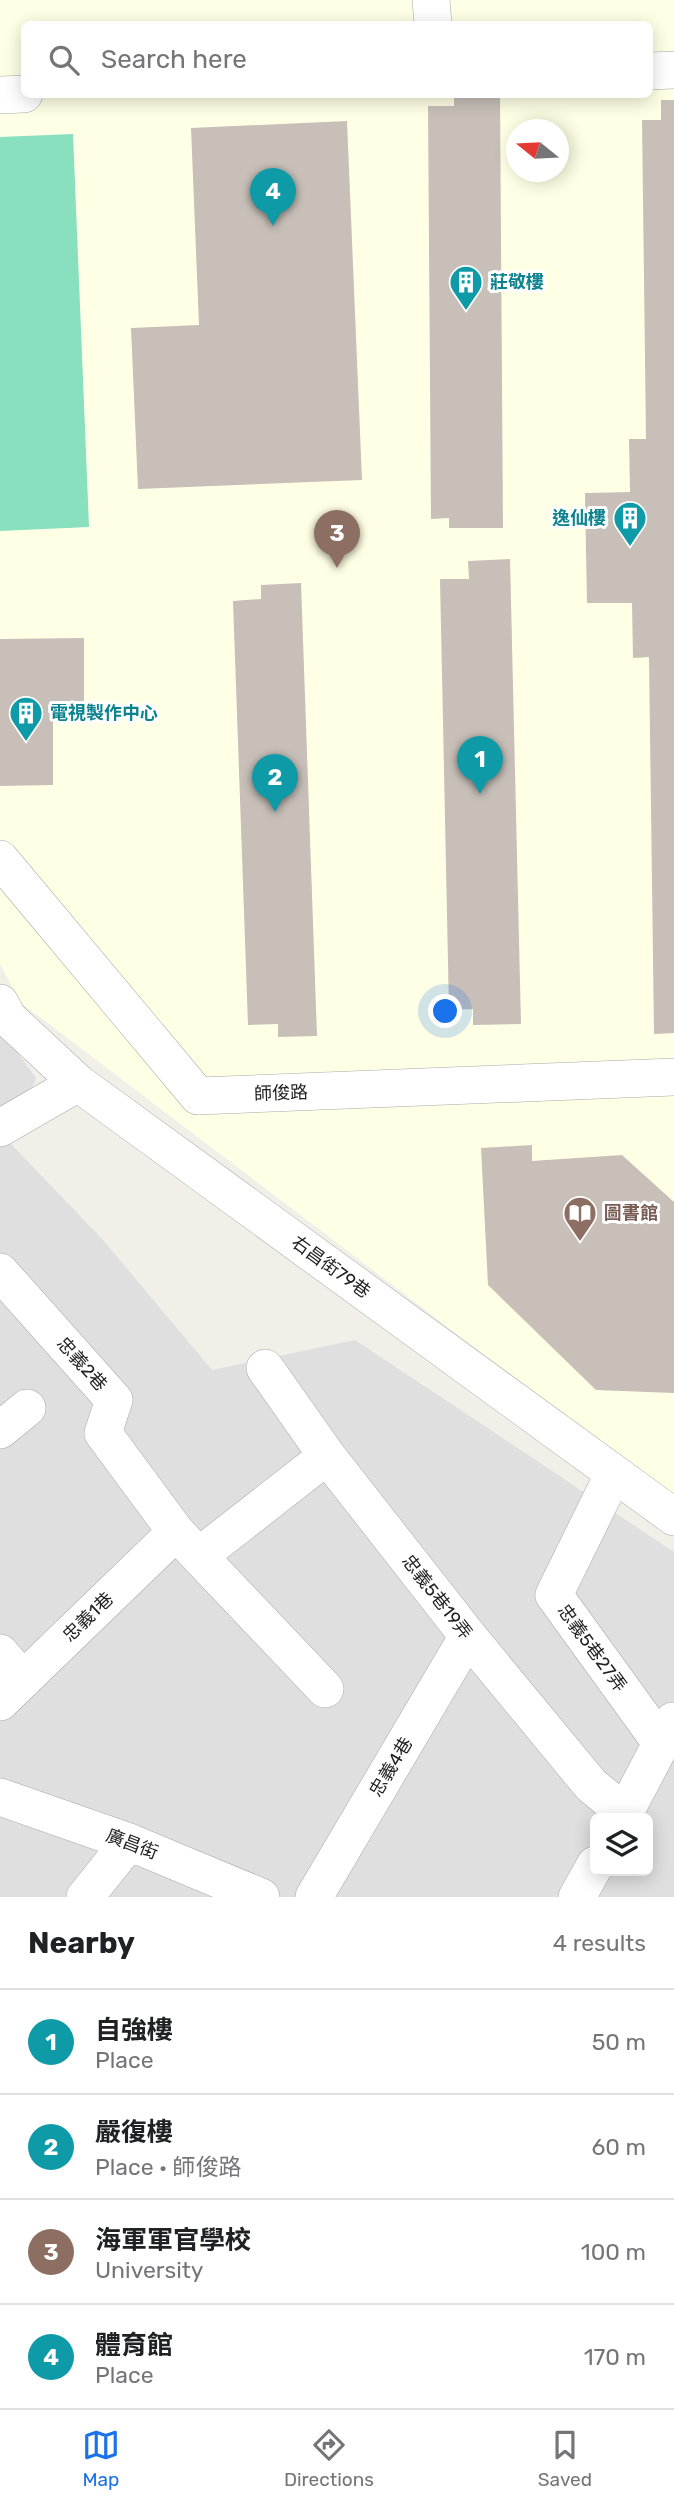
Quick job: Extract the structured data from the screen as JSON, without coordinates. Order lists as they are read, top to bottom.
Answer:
{
  "streets": {
    "street": [
      "師俊路",
      "右昌街79巷",
      "忠義2巷",
      "忠義5巷19弄",
      "忠義1巷",
      "忠義5巷27弄",
      "忠義4巷",
      "廣昌街"
    ]
  },
  "crossings": [
    ["右昌街79巷", "忠義5巷27弄"],
    ["忠義2巷", "忠義1巷"],
    ["忠義5巷19弄", "忠義1巷"],
    ["忠義5巷19弄", "忠義4巷"]
  ],
  "places": {
    "building": ["莊敬樓", "逸仙樓", "電視製作中心"],
    "library": ["圖書館"]
  },
  "north": "left",
  "page": {
    "search": "Search here",
    "pins": [
      "4",
      "3",
      "1",
      "2"
    ],
    "heading": ["Nearby", "4 results"],
    "list": [
      {
        "mark": "1",
        "name": "自強樓",
        "note": "Place",
        "value": "50 m"
      },
      {
        "mark": "2",
        "name": "嚴復樓",
        "note": "Place · 師俊路",
        "value": "60 m"
      },
      {
        "mark": "3",
        "name": "海軍軍官學校",
        "note": "University",
        "value": "100 m"
      },
      {
        "mark": "4",
        "name": "體育館",
        "note": "Place",
        "value": "170 m"
      }
    ],
    "nav": ["Map", "Directions", "Saved"]
  }
}
